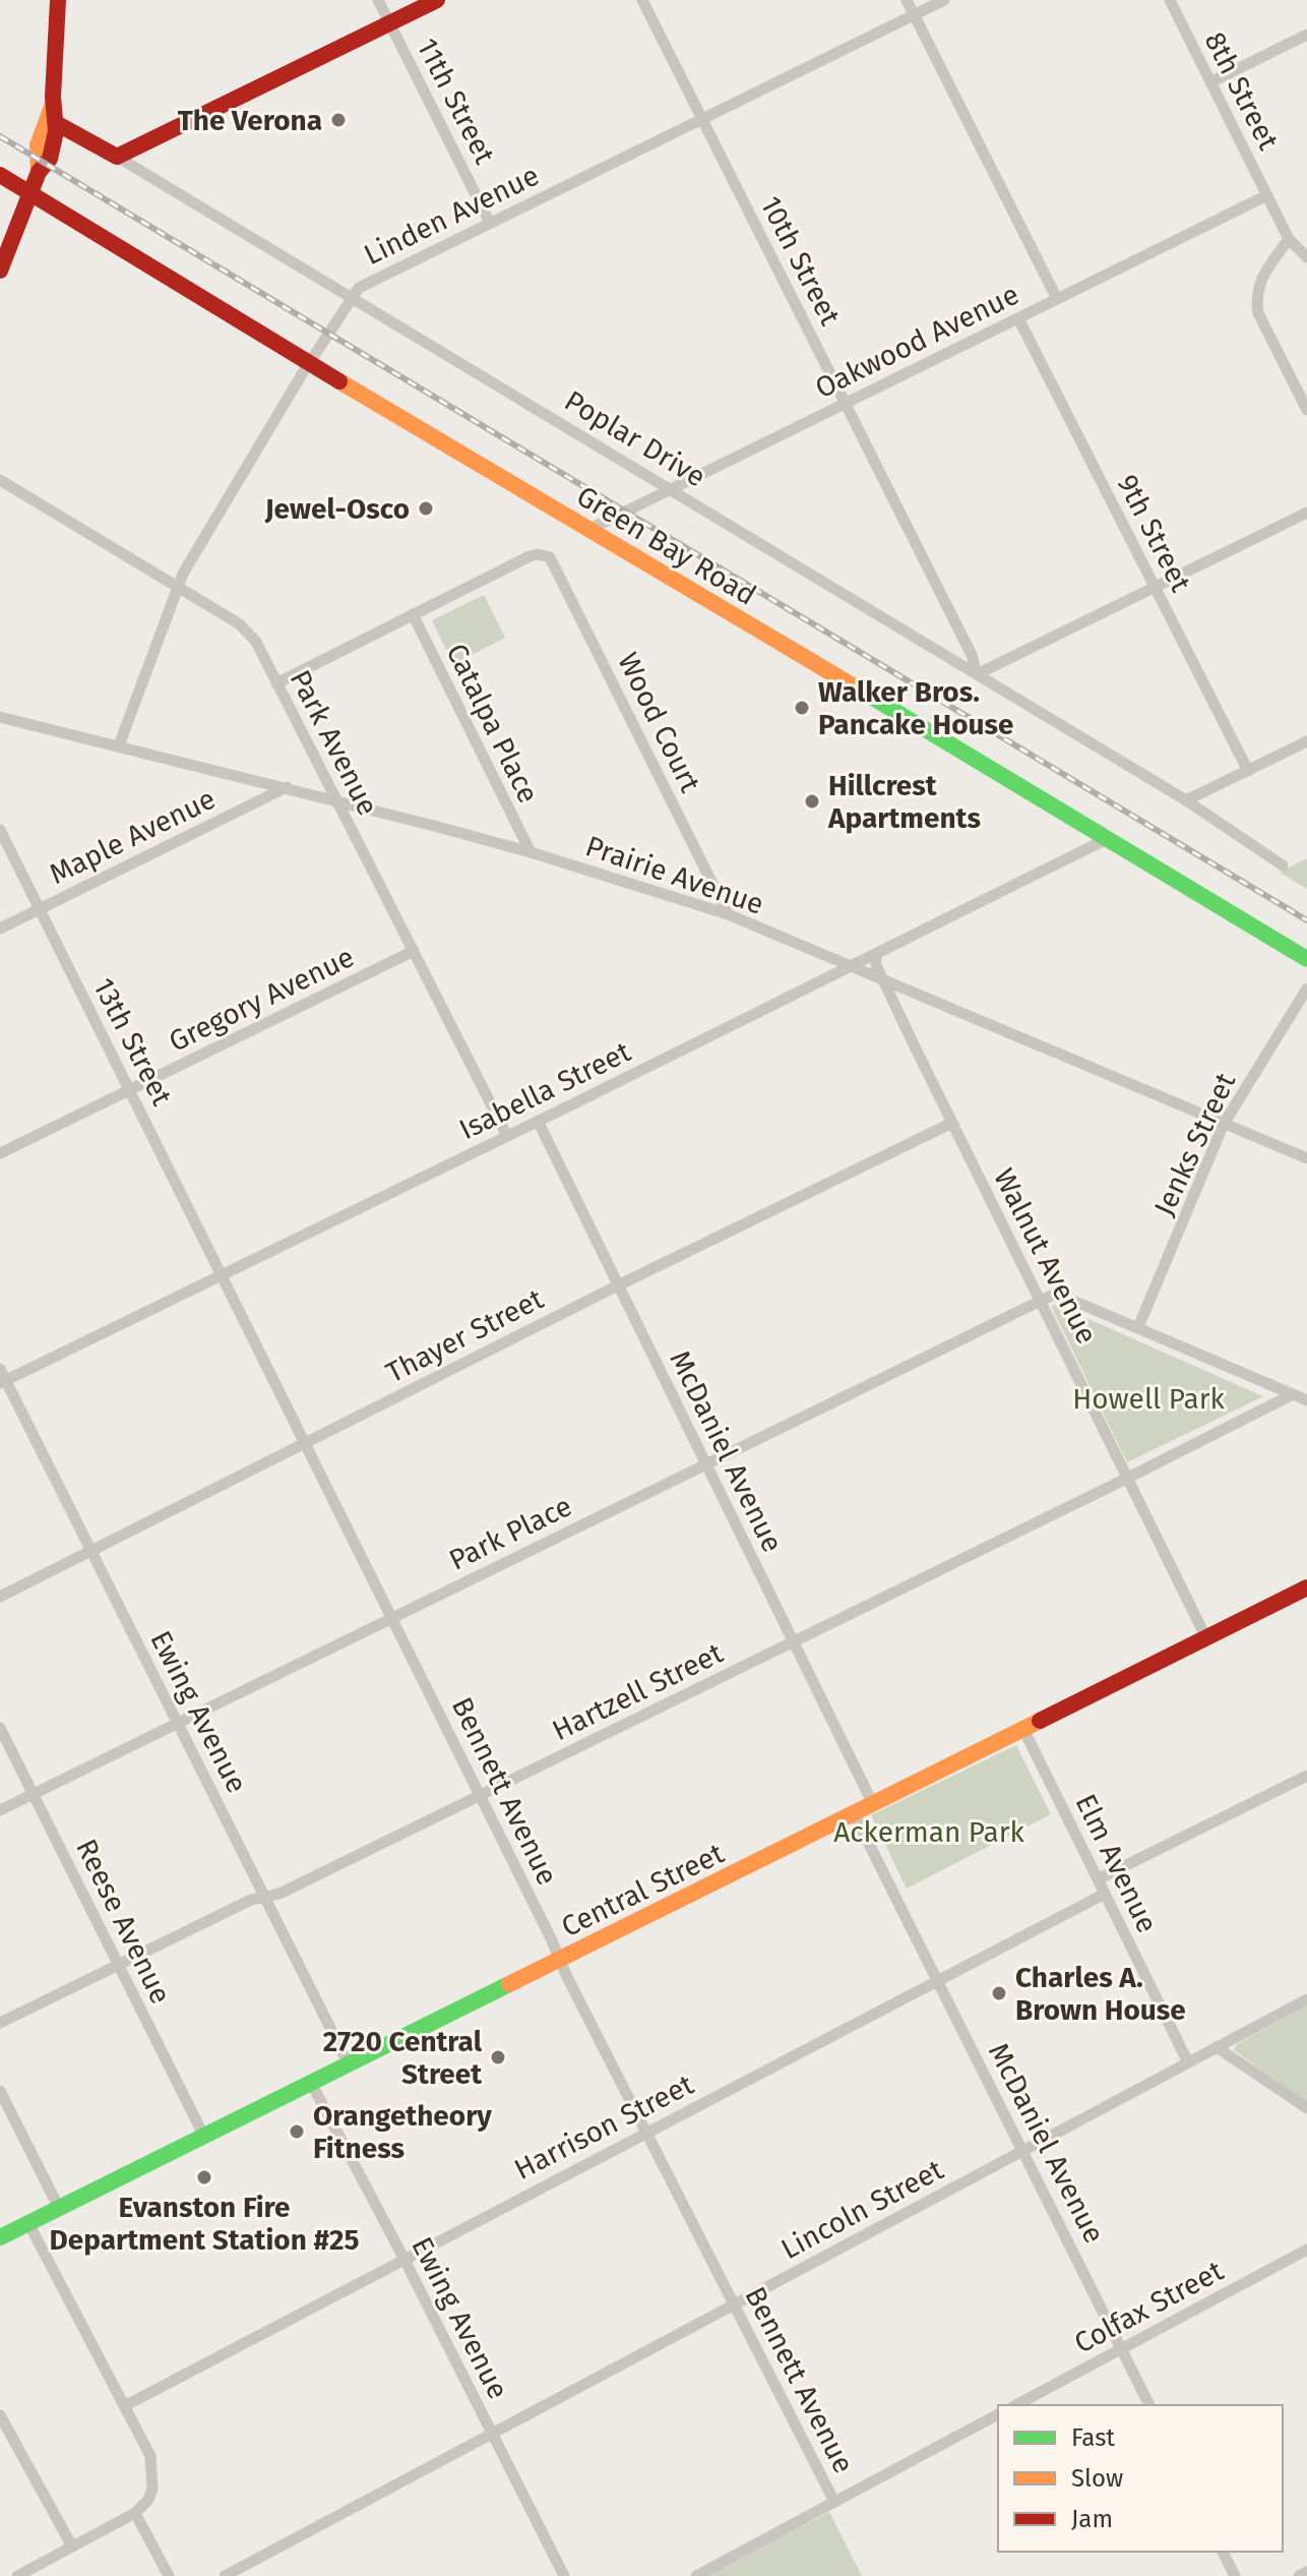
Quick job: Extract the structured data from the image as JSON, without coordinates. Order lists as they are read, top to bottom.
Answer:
{
  "streets": {
    "main road": ["Poplar Drive", "Green Bay Road", "Central Street"],
    "street": [
      "8th Street",
      "11th Street",
      "Linden Avenue",
      "10th Street",
      "Oakwood Avenue",
      "9th Street",
      "Wood Court",
      "Catalpa Place",
      "Park Avenue",
      "Maple Avenue",
      "Prairie Avenue",
      "Gregory Avenue",
      "13th Street",
      "Isabella Street",
      "Jenks Street",
      "Walnut Avenue",
      "Thayer Street",
      "McDaniel Avenue",
      "Park Place",
      "Hartzell Street",
      "Ewing Avenue",
      "Bennett Avenue",
      "Elm Avenue",
      "Reese Avenue",
      "Harrison Street",
      "Lincoln Street",
      "Colfax Street"
    ]
  },
  "crossings": [
    ["8th Street", "Oakwood Avenue"],
    ["11th Street", "Linden Avenue"],
    ["Linden Avenue", "10th Street"],
    ["Linden Avenue", "Poplar Drive"],
    ["Linden Avenue", "Green Bay Road"],
    ["Linden Avenue", "Park Avenue"],
    ["Linden Avenue", "Prairie Avenue"],
    ["10th Street", "Oakwood Avenue"],
    ["10th Street", "Poplar Drive"],
    ["Oakwood Avenue", "Poplar Drive"],
    ["Oakwood Avenue", "9th Street"],
    ["Oakwood Avenue", "Green Bay Road"],
    ["Green Bay Road", "Isabella Street"],
    ["Wood Court", "Catalpa Place"],
    ["Wood Court", "Prairie Avenue"],
    ["Catalpa Place", "Prairie Avenue"],
    ["Park Avenue", "Prairie Avenue"],
    ["Park Avenue", "Gregory Avenue"],
    ["Park Avenue", "Isabella Street"],
    ["Maple Avenue", "Prairie Avenue"],
    ["Maple Avenue", "13th Street"],
    ["Prairie Avenue", "Isabella Street"],
    ["Prairie Avenue", "Jenks Street"],
    ["Prairie Avenue", "Walnut Avenue"],
    ["Gregory Avenue", "13th Street"],
    ["13th Street", "Isabella Street"],
    ["13th Street", "Bennett Avenue"],
    ["Isabella Street", "Walnut Avenue"],
    ["Isabella Street", "McDaniel Avenue"],
    ["Isabella Street", "Ewing Avenue"],
    ["Isabella Street", "Bennett Avenue"],
    ["Walnut Avenue", "Thayer Street"],
    ["Walnut Avenue", "Park Place"],
    ["Walnut Avenue", "Hartzell Street"],
    ["Walnut Avenue", "Central Street"],
    ["Thayer Street", "McDaniel Avenue"],
    ["Thayer Street", "Ewing Avenue"],
    ["Thayer Street", "Bennett Avenue"],
    ["McDaniel Avenue", "Park Place"],
    ["McDaniel Avenue", "Hartzell Street"],
    ["McDaniel Avenue", "Central Street"],
    ["McDaniel Avenue", "Harrison Street"],
    ["McDaniel Avenue", "Lincoln Street"],
    ["McDaniel Avenue", "Colfax Street"],
    ["Park Place", "Ewing Avenue"],
    ["Park Place", "Bennett Avenue"],
    ["Park Place", "Reese Avenue"],
    ["Hartzell Street", "Ewing Avenue"],
    ["Hartzell Street", "Bennett Avenue"],
    ["Hartzell Street", "Reese Avenue"],
    ["Ewing Avenue", "Central Street"],
    ["Ewing Avenue", "Harrison Street"],
    ["Ewing Avenue", "Lincoln Street"],
    ["Bennett Avenue", "Central Street"],
    ["Bennett Avenue", "Harrison Street"],
    ["Bennett Avenue", "Lincoln Street"],
    ["Elm Avenue", "Central Street"],
    ["Elm Avenue", "Harrison Street"],
    ["Elm Avenue", "Lincoln Street"],
    ["Central Street", "Reese Avenue"]
  ],
  "parks": ["Howell Park", "Ackerman Park"],
  "places": [
    "The Verona",
    "Jewel-Osco",
    "Walker Bros. Pancake House",
    "Hillcrest Apartments",
    "Charles A. Brown House",
    "2720 Central Street",
    "Orangetheory Fitness",
    "Evanston Fire Department Station #25"
  ],
  "legend": ["Fast", "Slow", "Jam"]
}
